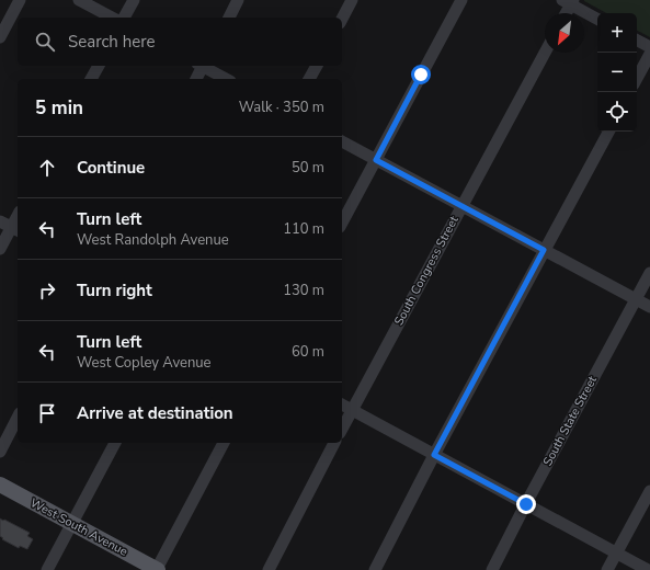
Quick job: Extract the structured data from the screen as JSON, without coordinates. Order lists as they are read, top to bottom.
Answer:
{
  "streets": {
    "main road": ["West South Avenue"],
    "street": ["South Congress Street", "South State Street"]
  },
  "north": "bottom left",
  "page": {
    "map_buttons": ["+", "−"],
    "search": "Search here",
    "heading": ["5 min", "Walk · 350 m"],
    "list": [
      ["Continue", "50 m"],
      ["Turn left", "West Randolph Avenue", "110 m"],
      ["Turn right", "130 m"],
      ["Turn left", "West Copley Avenue", "60 m"],
      "Arrive at destination"
    ]
  }
}
